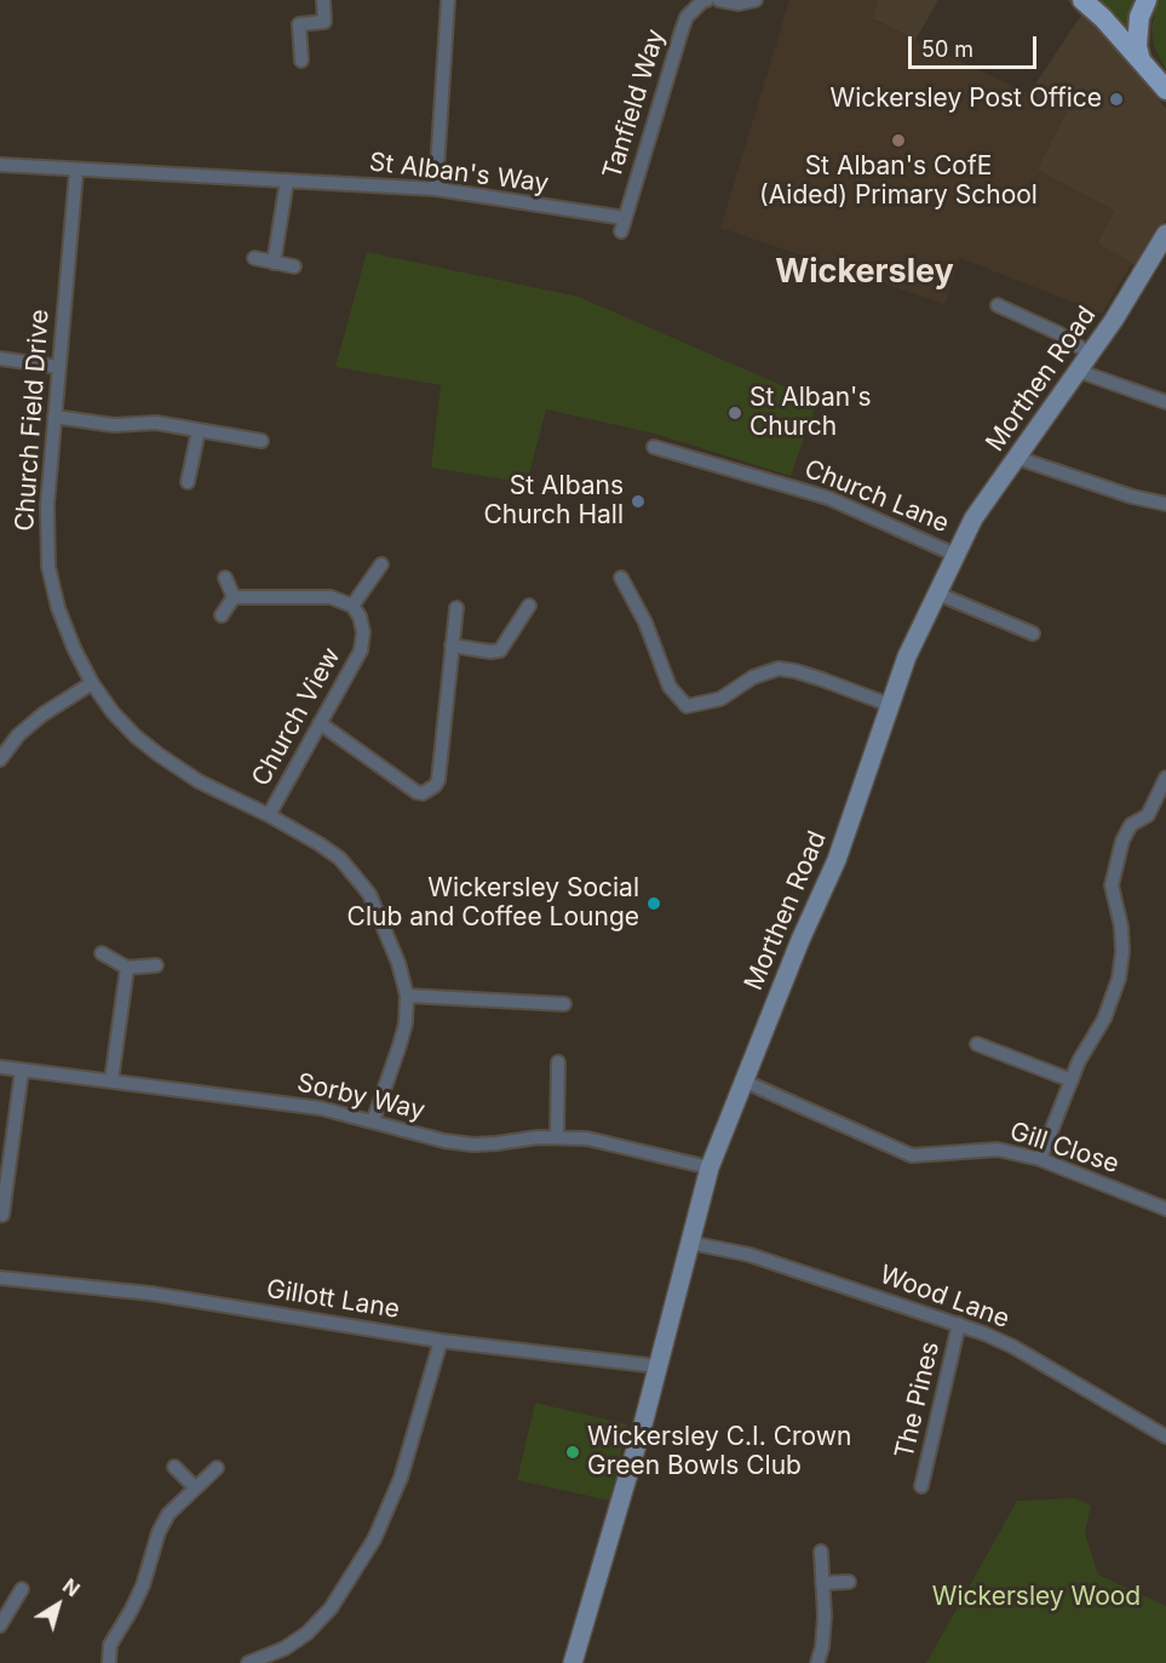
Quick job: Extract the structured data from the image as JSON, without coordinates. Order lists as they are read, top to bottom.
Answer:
{
  "streets": {
    "main road": ["Morthen Road"],
    "street": [
      "Tanfield Way",
      "St Alban's Way",
      "Church Field Drive",
      "Church Lane",
      "Church View",
      "Sorby Way",
      "Gill Close",
      "Wood Lane",
      "Gillott Lane",
      "The Pines"
    ]
  },
  "crossings": [
    ["Tanfield Way", "St Alban's Way"],
    ["St Alban's Way", "Church Field Drive"],
    ["Morthen Road", "Church Lane"],
    ["Morthen Road", "Sorby Way"],
    ["Morthen Road", "Gill Close"],
    ["Morthen Road", "Wood Lane"],
    ["Morthen Road", "Gillott Lane"],
    ["Church Field Drive", "Church View"],
    ["Church Field Drive", "Sorby Way"],
    ["Wood Lane", "The Pines"]
  ],
  "districts": ["Wickersley"],
  "parks": ["Wickersley Wood"],
  "places": [
    "Wickersley Post Office",
    "St Alban's CofE (Aided) Primary School",
    "St Alban's Church",
    "St Albans Church Hall",
    "Wickersley Social Club and Coffee Lounge",
    "Wickersley C.I. Crown Green Bowls Club"
  ],
  "scale_bar": "50 m",
  "north": "top right"
}
